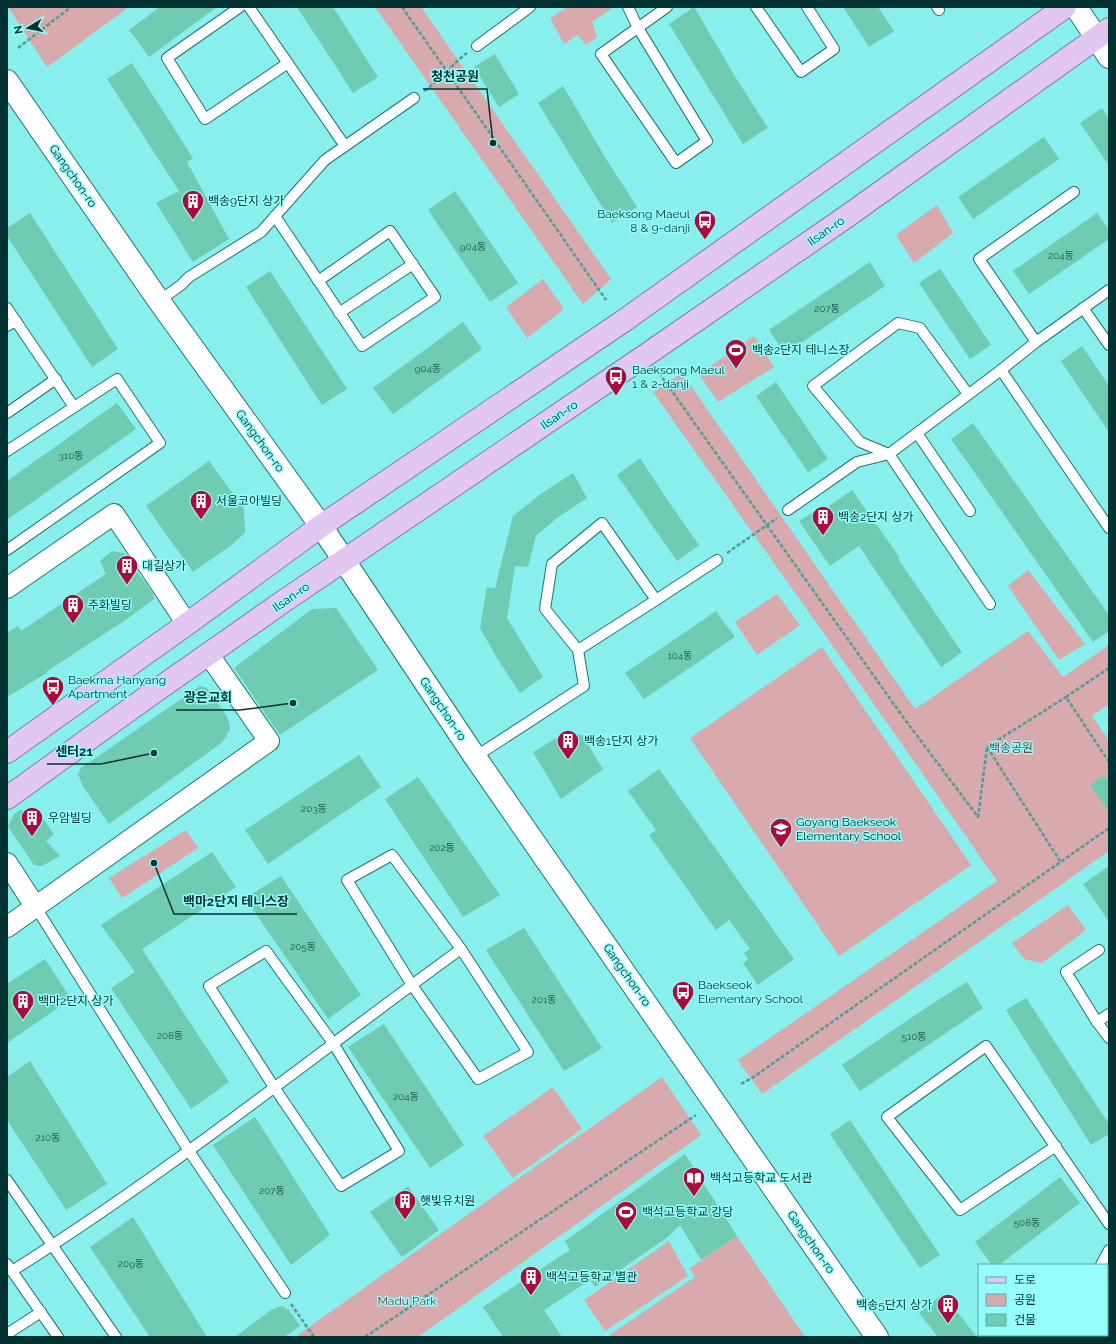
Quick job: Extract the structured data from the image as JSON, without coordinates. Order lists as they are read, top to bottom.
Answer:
{
  "streets": {
    "main road": ["Gangchon-ro", "Ilsan-ro"]
  },
  "crossings": [
    ["Gangchon-ro", "Ilsan-ro"]
  ],
  "parks": ["백송공원", "Madu Park"],
  "places": {
    "other": [
      "청천공원",
      "광은교회",
      "센터21",
      "백마2단지 테니스장"
    ],
    "building": [
      "백송9단지 상가",
      "서울코아빌딩",
      "백송2단지 상가",
      "대길상가",
      "주화빌딩",
      "백송1단지 상가",
      "우암빌딩",
      "백마2단지 상가",
      "햇빛유치원",
      "백석고등학교 별관",
      "백송5단지 상가"
    ],
    "bus stop": [
      "Baeksong Maeul 8 & 9-danji",
      "Baeksong Maeul 1 & 2-danji",
      "Baekma Hanyang Apartment",
      "Baekseok Elementary School"
    ],
    "sports": ["백송2단지 테니스장", "백석고등학교 강당"],
    "school or university": ["Goyang Baekseok Elementary School"],
    "library": ["백석고등학교 도서관"]
  },
  "house_numbers": [
    "904동",
    "204동",
    "207동",
    "904동",
    "310동",
    "104동",
    "203동",
    "202동",
    "205동",
    "201동",
    "208동",
    "510동",
    "204동",
    "210동",
    "207동",
    "508동",
    "209동"
  ],
  "legend": ["도로", "공원", "건물"],
  "north": "left"
}
